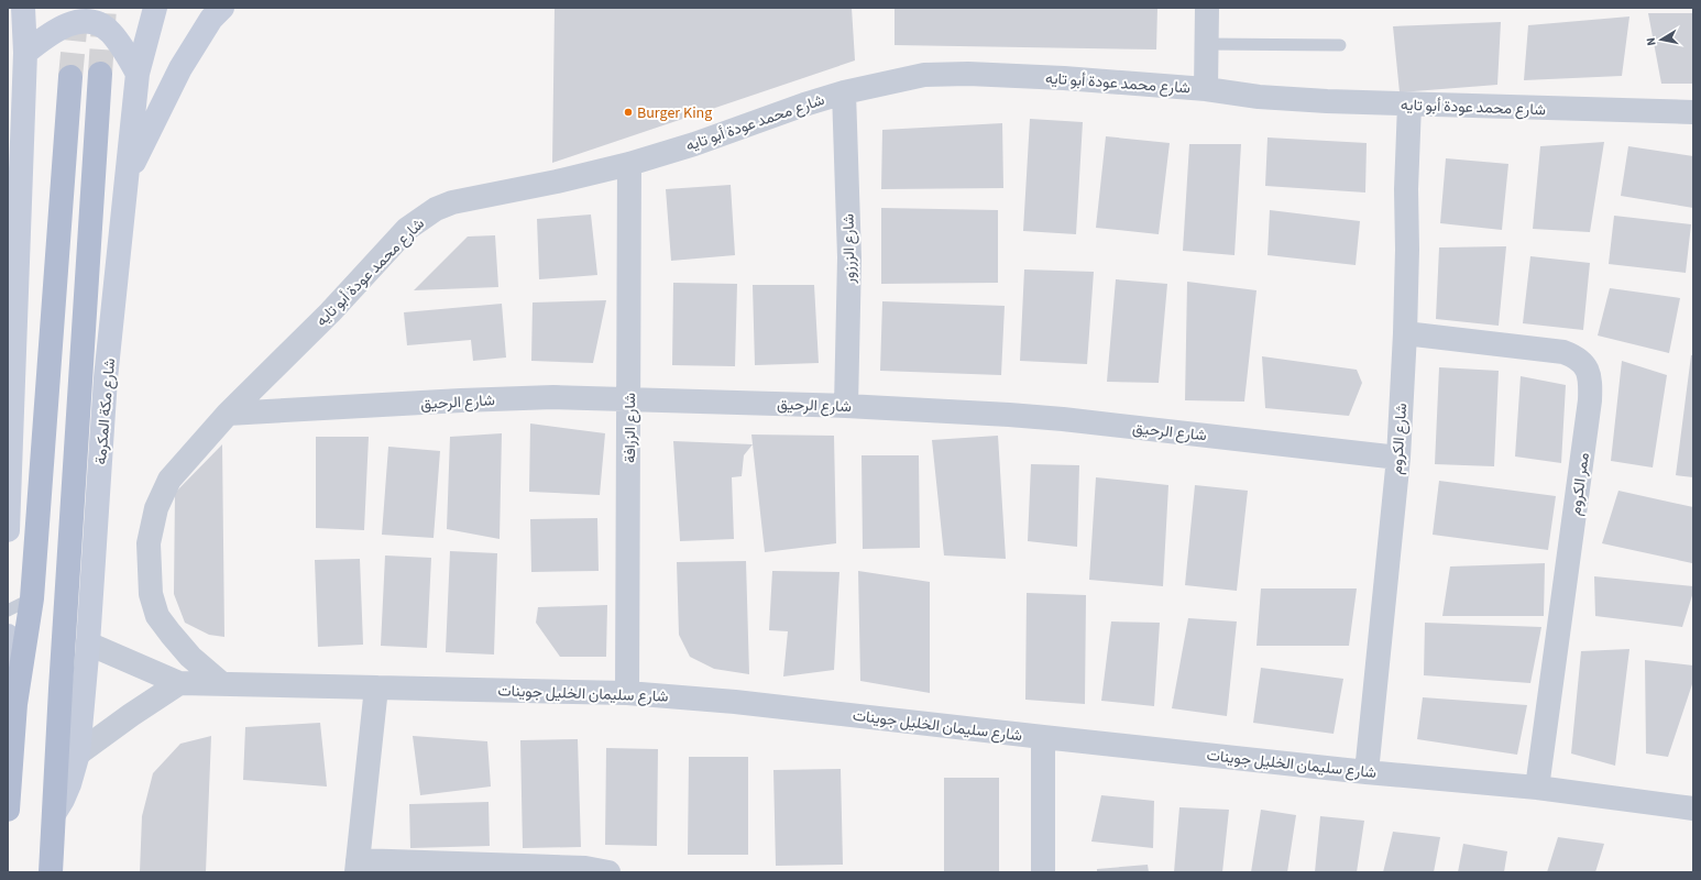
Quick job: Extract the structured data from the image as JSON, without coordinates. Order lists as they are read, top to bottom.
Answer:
{
  "streets": {
    "main road": ["شارع مكة المكرمة"],
    "street": [
      "شارع محمد عودة أبو تايه",
      "شارع الزرزور",
      "شارع الرحيق",
      "شارع الزرافة",
      "شارع الكروم",
      "ممر الكروم",
      "شارع سليمان الخليل جوينات"
    ]
  },
  "crossings": [
    ["شارع محمد عودة أبو تايه", "شارع الزرزور"],
    ["شارع محمد عودة أبو تايه", "شارع الرحيق"],
    ["شارع محمد عودة أبو تايه", "شارع الزرافة"],
    ["شارع محمد عودة أبو تايه", "شارع الكروم"],
    ["شارع محمد عودة أبو تايه", "شارع سليمان الخليل جوينات"],
    ["شارع الزرزور", "شارع الرحيق"],
    ["شارع الرحيق", "شارع الزرافة"],
    ["شارع الرحيق", "شارع الكروم"],
    ["شارع مكة المكرمة", "شارع سليمان الخليل جوينات"],
    ["شارع الزرافة", "شارع سليمان الخليل جوينات"],
    ["شارع الكروم", "ممر الكروم"],
    ["شارع الكروم", "شارع سليمان الخليل جوينات"],
    ["ممر الكروم", "شارع سليمان الخليل جوينات"]
  ],
  "places": ["Burger King"],
  "north": "left"
}
